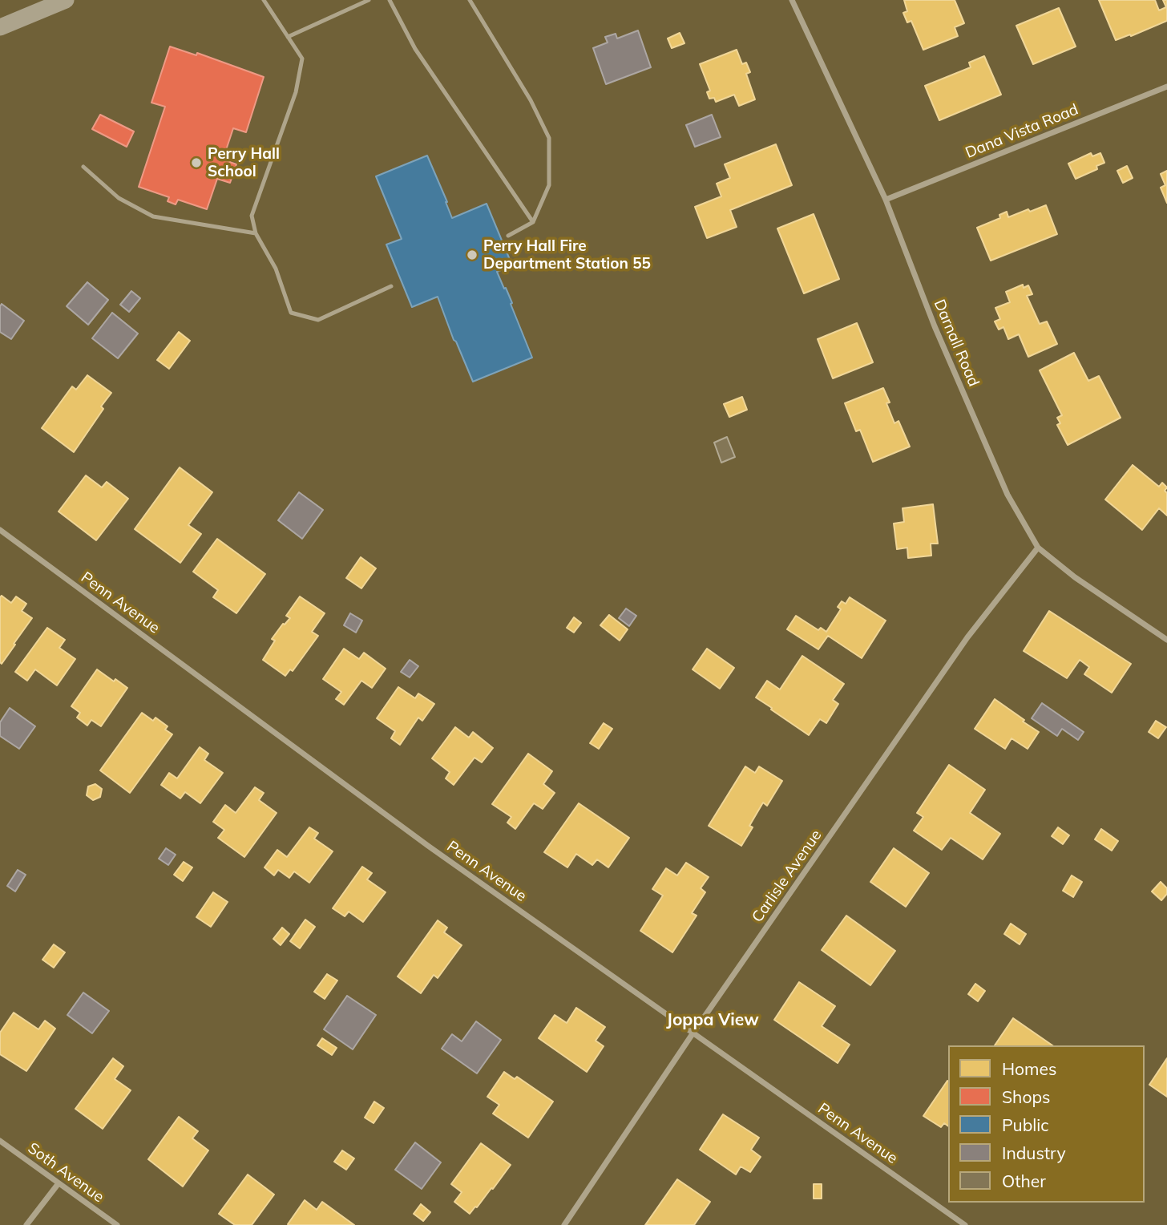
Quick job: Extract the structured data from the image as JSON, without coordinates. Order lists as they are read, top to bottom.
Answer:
{
  "streets": {
    "street": [
      "Dana Vista Road",
      "Darnall Road",
      "Penn Avenue",
      "Carlisle Avenue",
      "Soth Avenue"
    ]
  },
  "crossings": [
    ["Dana Vista Road", "Darnall Road"],
    ["Darnall Road", "Carlisle Avenue"],
    ["Penn Avenue", "Carlisle Avenue"]
  ],
  "districts": ["Joppa View"],
  "places": ["Perry Hall School", "Perry Hall Fire Department Station 55"],
  "legend": [
    "Homes",
    "Shops",
    "Public",
    "Industry",
    "Other"
  ]
}
